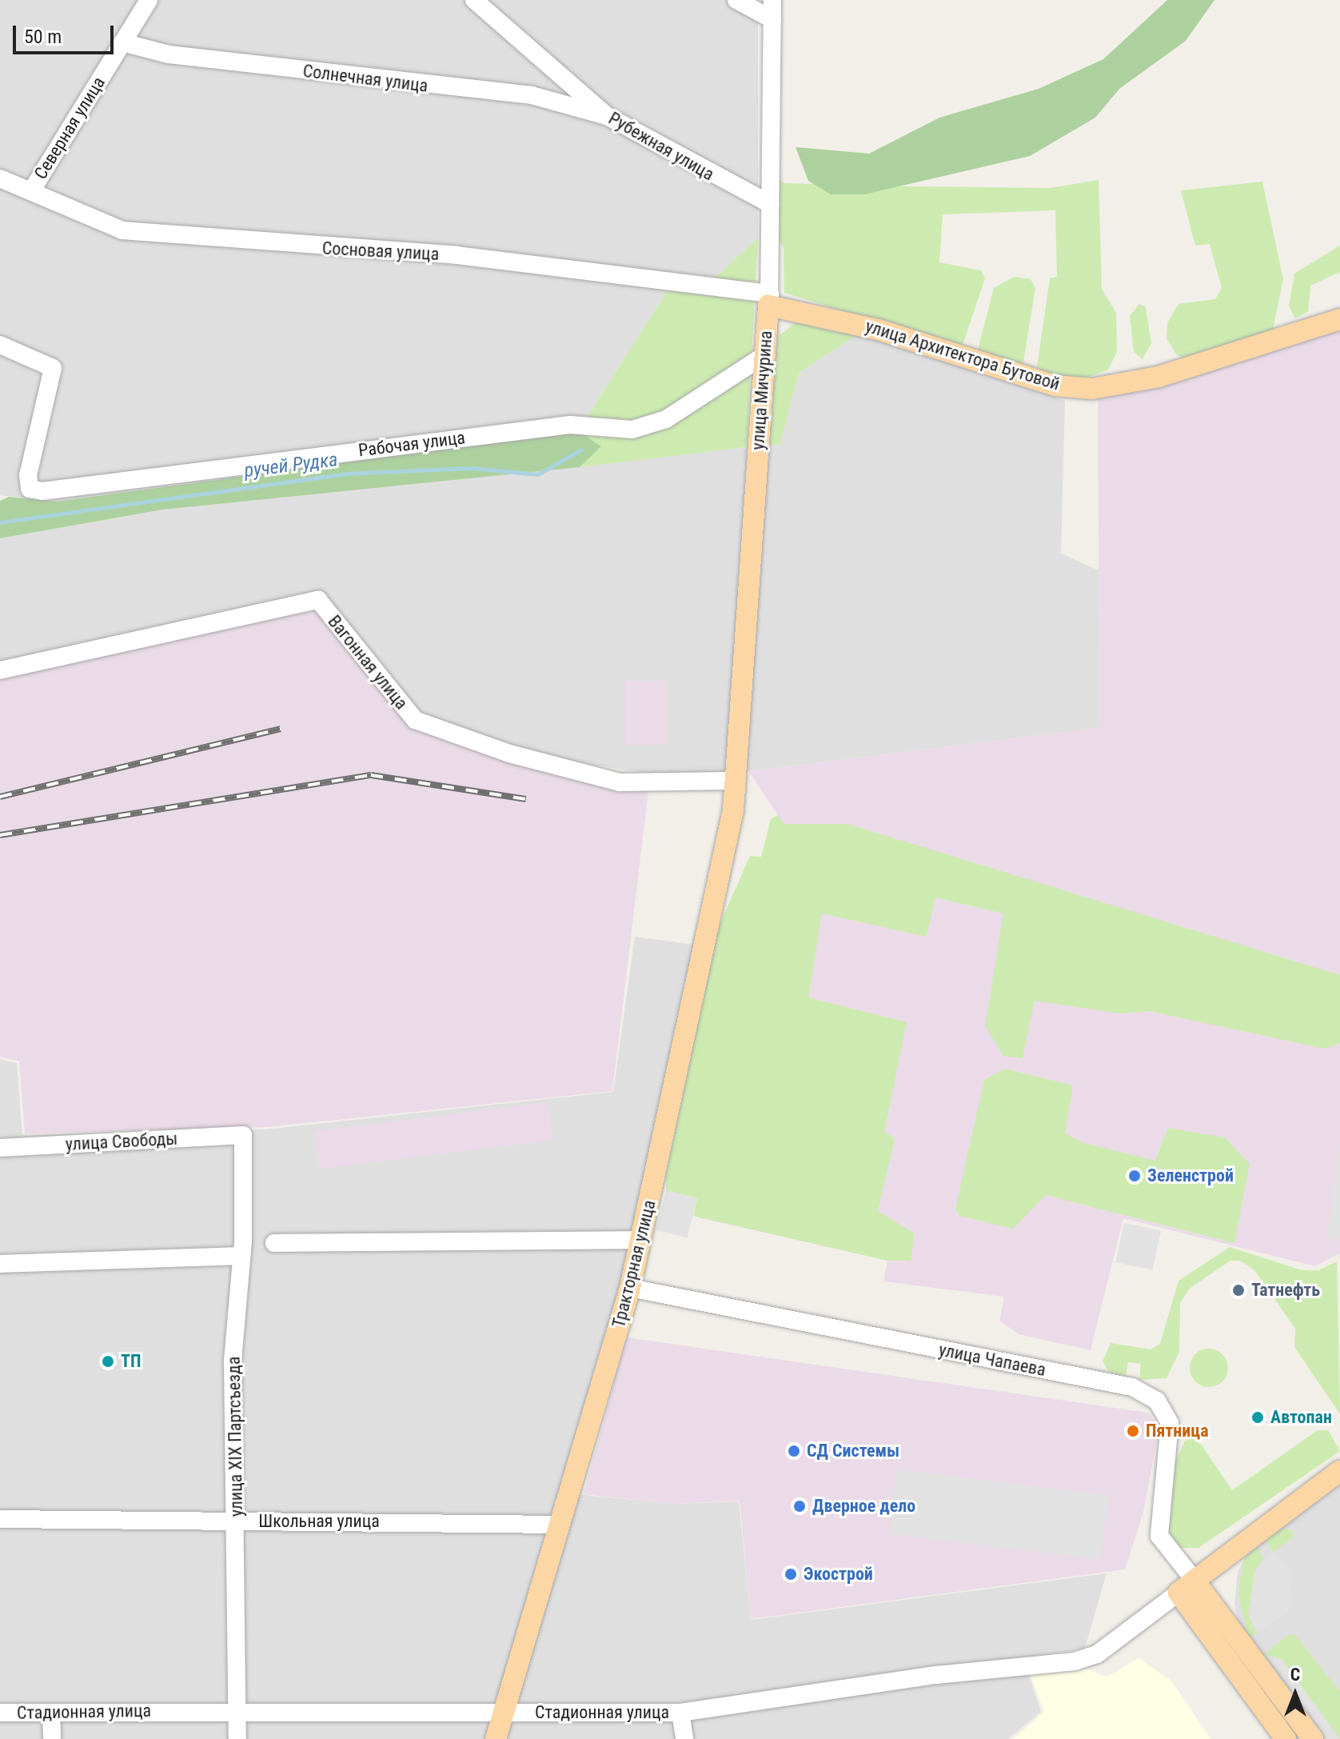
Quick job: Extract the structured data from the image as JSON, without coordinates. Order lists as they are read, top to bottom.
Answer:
{
  "streets": {
    "main road": ["улица Архитектора Бутовой", "улица Мичурина", "Тракторная улица"],
    "street": [
      "Солнечная улица",
      "Северная улица",
      "Рубежная улица",
      "Сосновая улица",
      "Рабочая улица",
      "Вагонная улица",
      "улица Свободы",
      "улица Чапаева",
      "улица XIX Партсъезда",
      "Школьная улица",
      "Стадионная улица"
    ]
  },
  "crossings": [
    ["Солнечная улица", "Северная улица"],
    ["Солнечная улица", "Рубежная улица"],
    ["Северная улица", "Сосновая улица"],
    ["Рубежная улица", "улица Мичурина"],
    ["Сосновая улица", "улица Архитектора Бутовой"],
    ["Сосновая улица", "улица Мичурина"],
    ["улица Архитектора Бутовой", "улица Мичурина"],
    ["улица Мичурина", "Рабочая улица"],
    ["улица Мичурина", "Вагонная улица"],
    ["улица Мичурина", "Тракторная улица"],
    ["Вагонная улица", "Тракторная улица"],
    ["улица Свободы", "улица XIX Партсъезда"],
    ["Тракторная улица", "улица Чапаева"],
    ["Тракторная улица", "Школьная улица"],
    ["Тракторная улица", "Стадионная улица"],
    ["улица Чапаева", "Стадионная улица"],
    ["улица XIX Партсъезда", "Школьная улица"],
    ["улица XIX Партсъезда", "Стадионная улица"]
  ],
  "water": ["ручей Рудка"],
  "places": [
    "Зеленстрой",
    "Татнефть",
    "ТП",
    "Автопан",
    "Пятница",
    "СД Системы",
    "Дверное дело",
    "Экострой"
  ],
  "scale_bar": "50 m",
  "north": "top"
}
